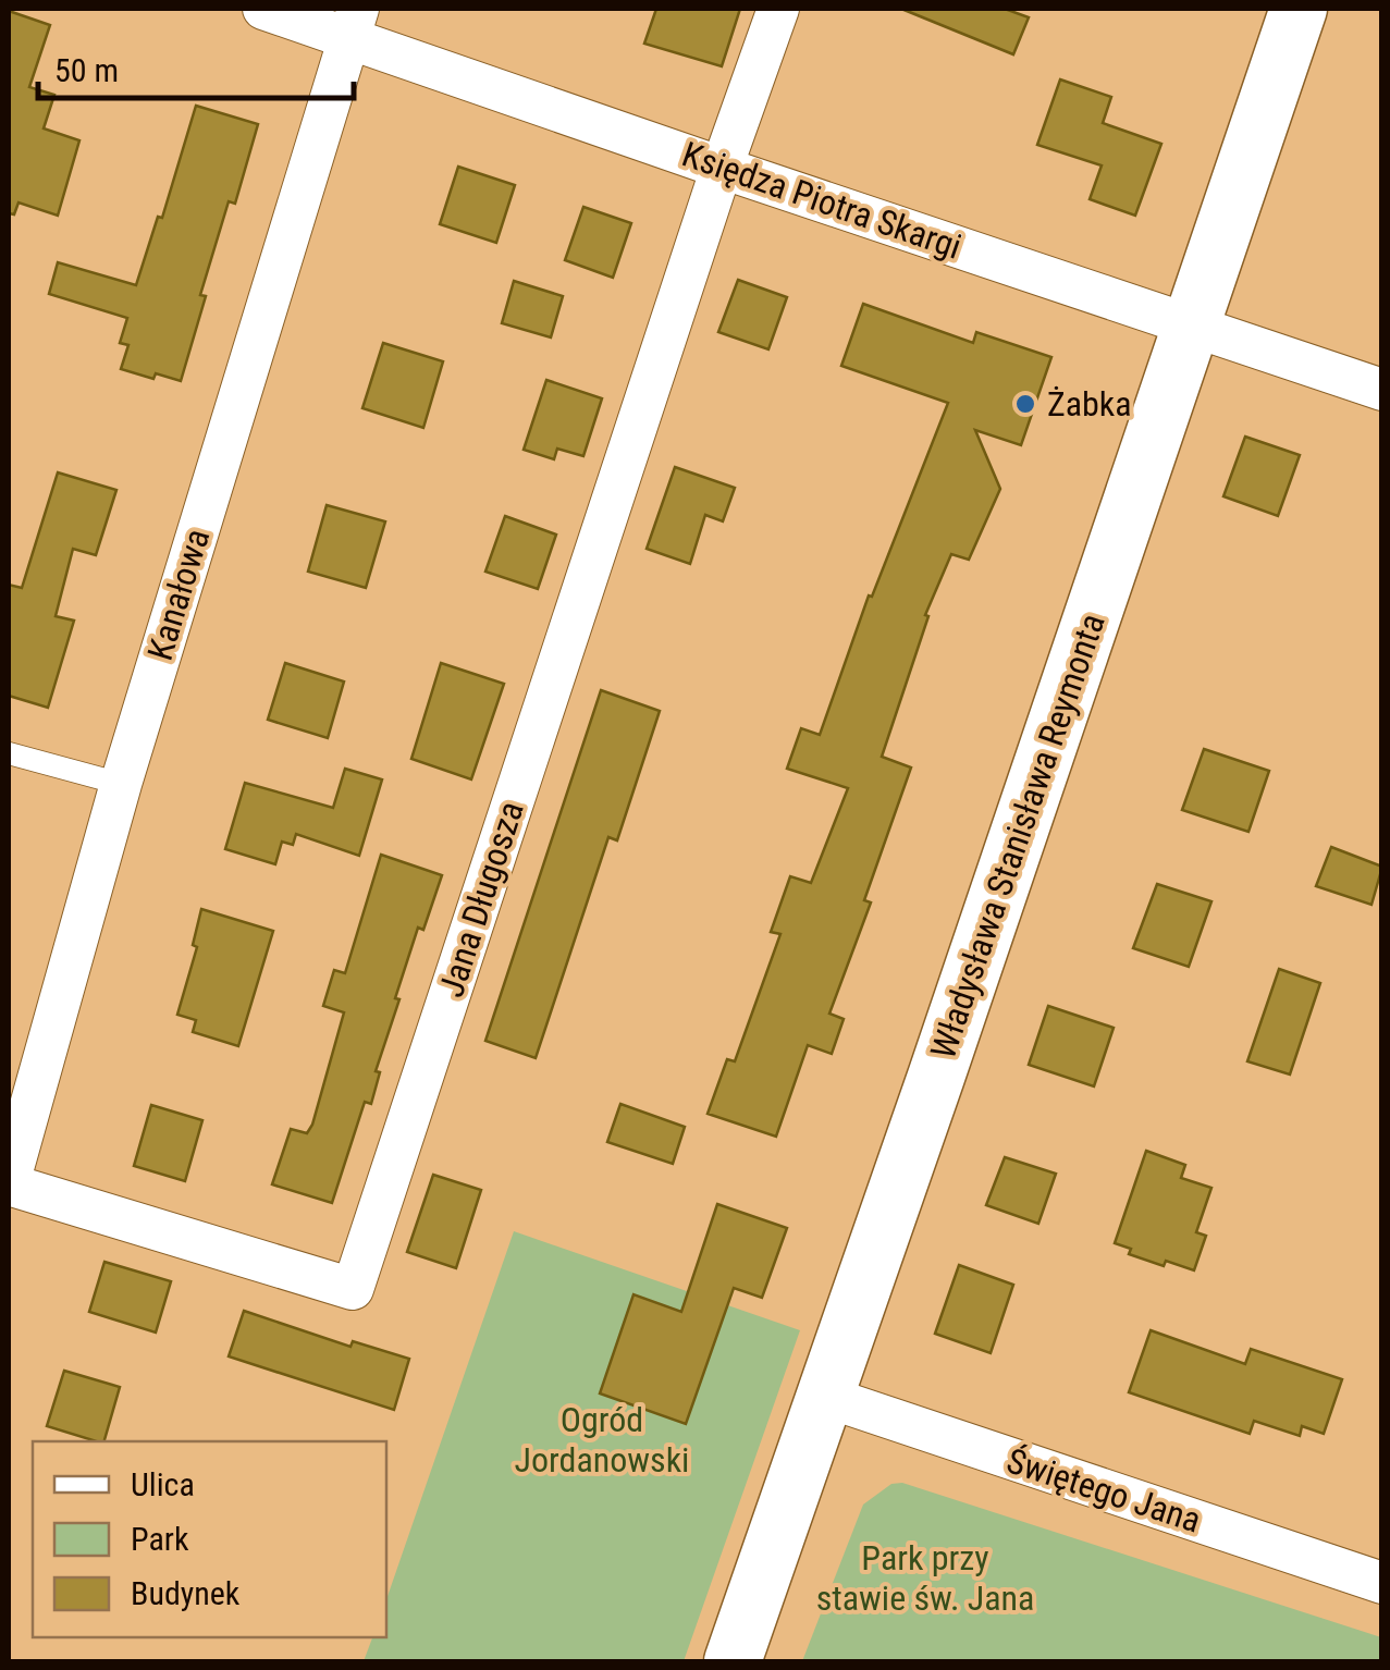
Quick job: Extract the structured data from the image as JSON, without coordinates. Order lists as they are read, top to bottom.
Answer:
{
  "streets": {
    "main road": ["Władysława Stanisława Reymonta"],
    "street": [
      "Księdza Piotra Skargi",
      "Kanałowa",
      "Jana Długosza",
      "Świętego Jana"
    ]
  },
  "crossings": [
    ["Księdza Piotra Skargi", "Kanałowa"],
    ["Księdza Piotra Skargi", "Władysława Stanisława Reymonta"],
    ["Księdza Piotra Skargi", "Jana Długosza"],
    ["Kanałowa", "Jana Długosza"],
    ["Władysława Stanisława Reymonta", "Świętego Jana"]
  ],
  "parks": ["Ogród Jordanowski", "Park przy stawie św. Jana"],
  "places": ["Żabka"],
  "legend": ["Ulica", "Park", "Budynek"],
  "scale_bar": "50 m"
}
